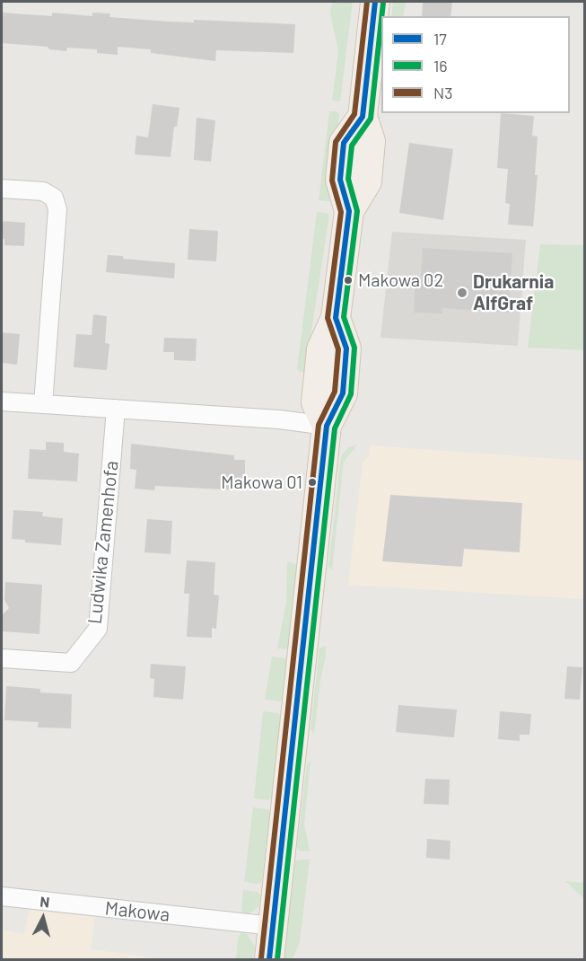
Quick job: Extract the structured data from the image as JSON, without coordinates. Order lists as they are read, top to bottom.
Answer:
{
  "streets": {
    "street": ["Ludwika Zamenhofa", "Makowa"]
  },
  "places": ["Makowa 02", "Drukarnia AlfGraf", "Makowa 01"],
  "lines": ["transit line 17", "transit line N3", "transit line 16"],
  "legend": ["17", "16", "N3"],
  "north": "top"
}
